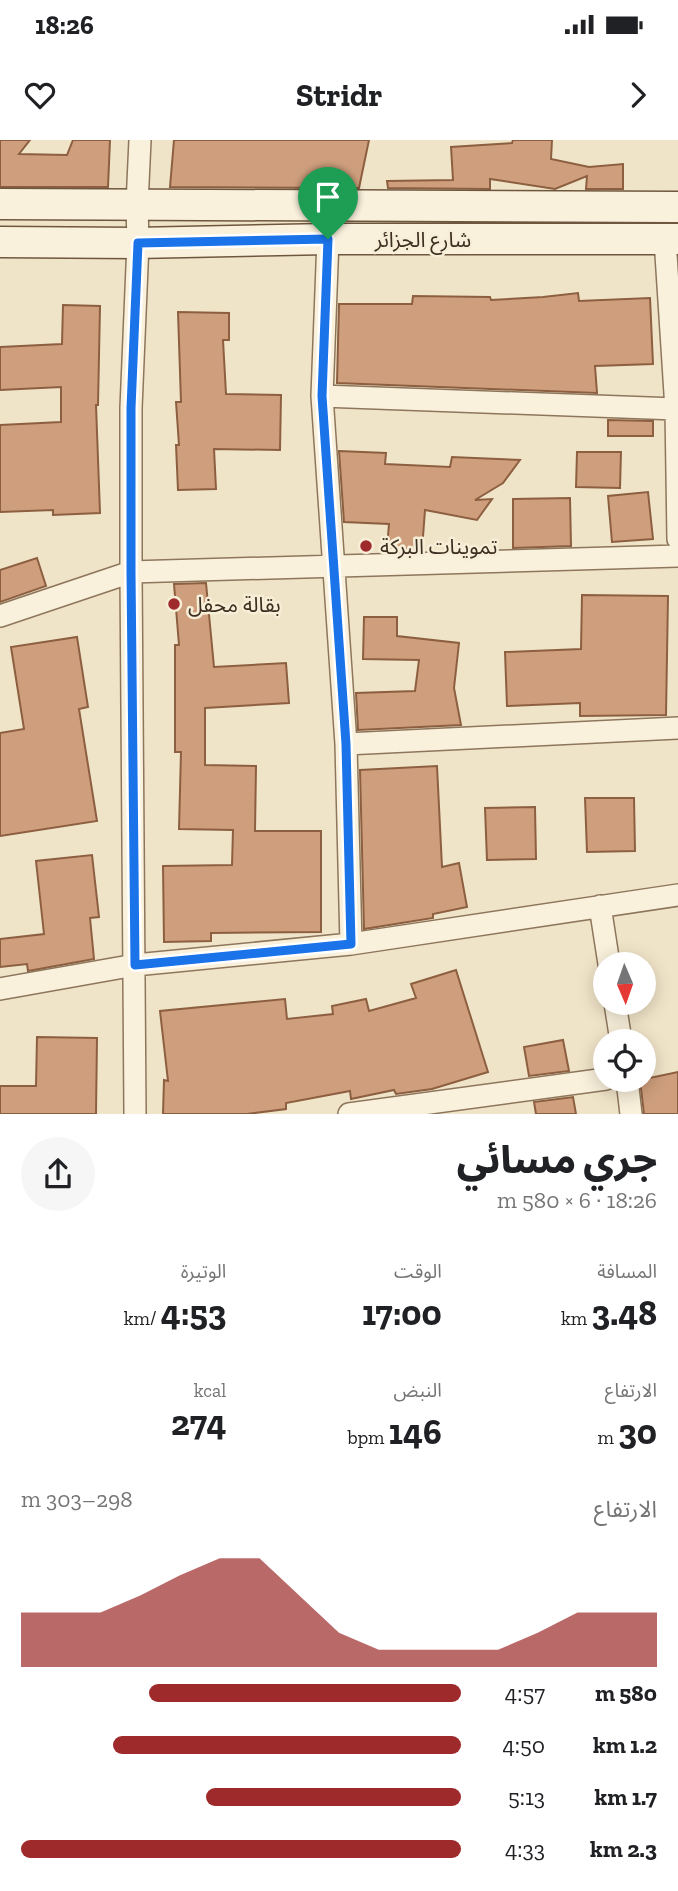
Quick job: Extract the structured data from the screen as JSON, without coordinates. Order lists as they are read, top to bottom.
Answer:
{
  "streets": {
    "main road": ["شارع الجزائر"]
  },
  "places": ["تموينات البركة", "بقالة محفل"],
  "north": "bottom",
  "page": {
    "status": "18:26",
    "header": "Stridr",
    "heading": ["جري مسائي", "18:26 · 6 × 580 m"],
    "stats": [
      ["المسافة", "3.48 km"],
      ["الوقت", "17:00"],
      ["الوتيرة", "4:53 /km"],
      ["الارتفاع", "30 m"],
      ["النبض", "146 bpm"],
      ["kcal", "274"]
    ],
    "chart": ["الارتفاع", "298–303 m"],
    "list": [
      {
        "name": "580 m",
        "note": "4:57"
      },
      {
        "name": "1.2 km",
        "note": "4:50"
      },
      {
        "name": "1.7 km",
        "note": "5:13"
      },
      {
        "name": "2.3 km",
        "note": "4:33"
      }
    ]
  }
}
